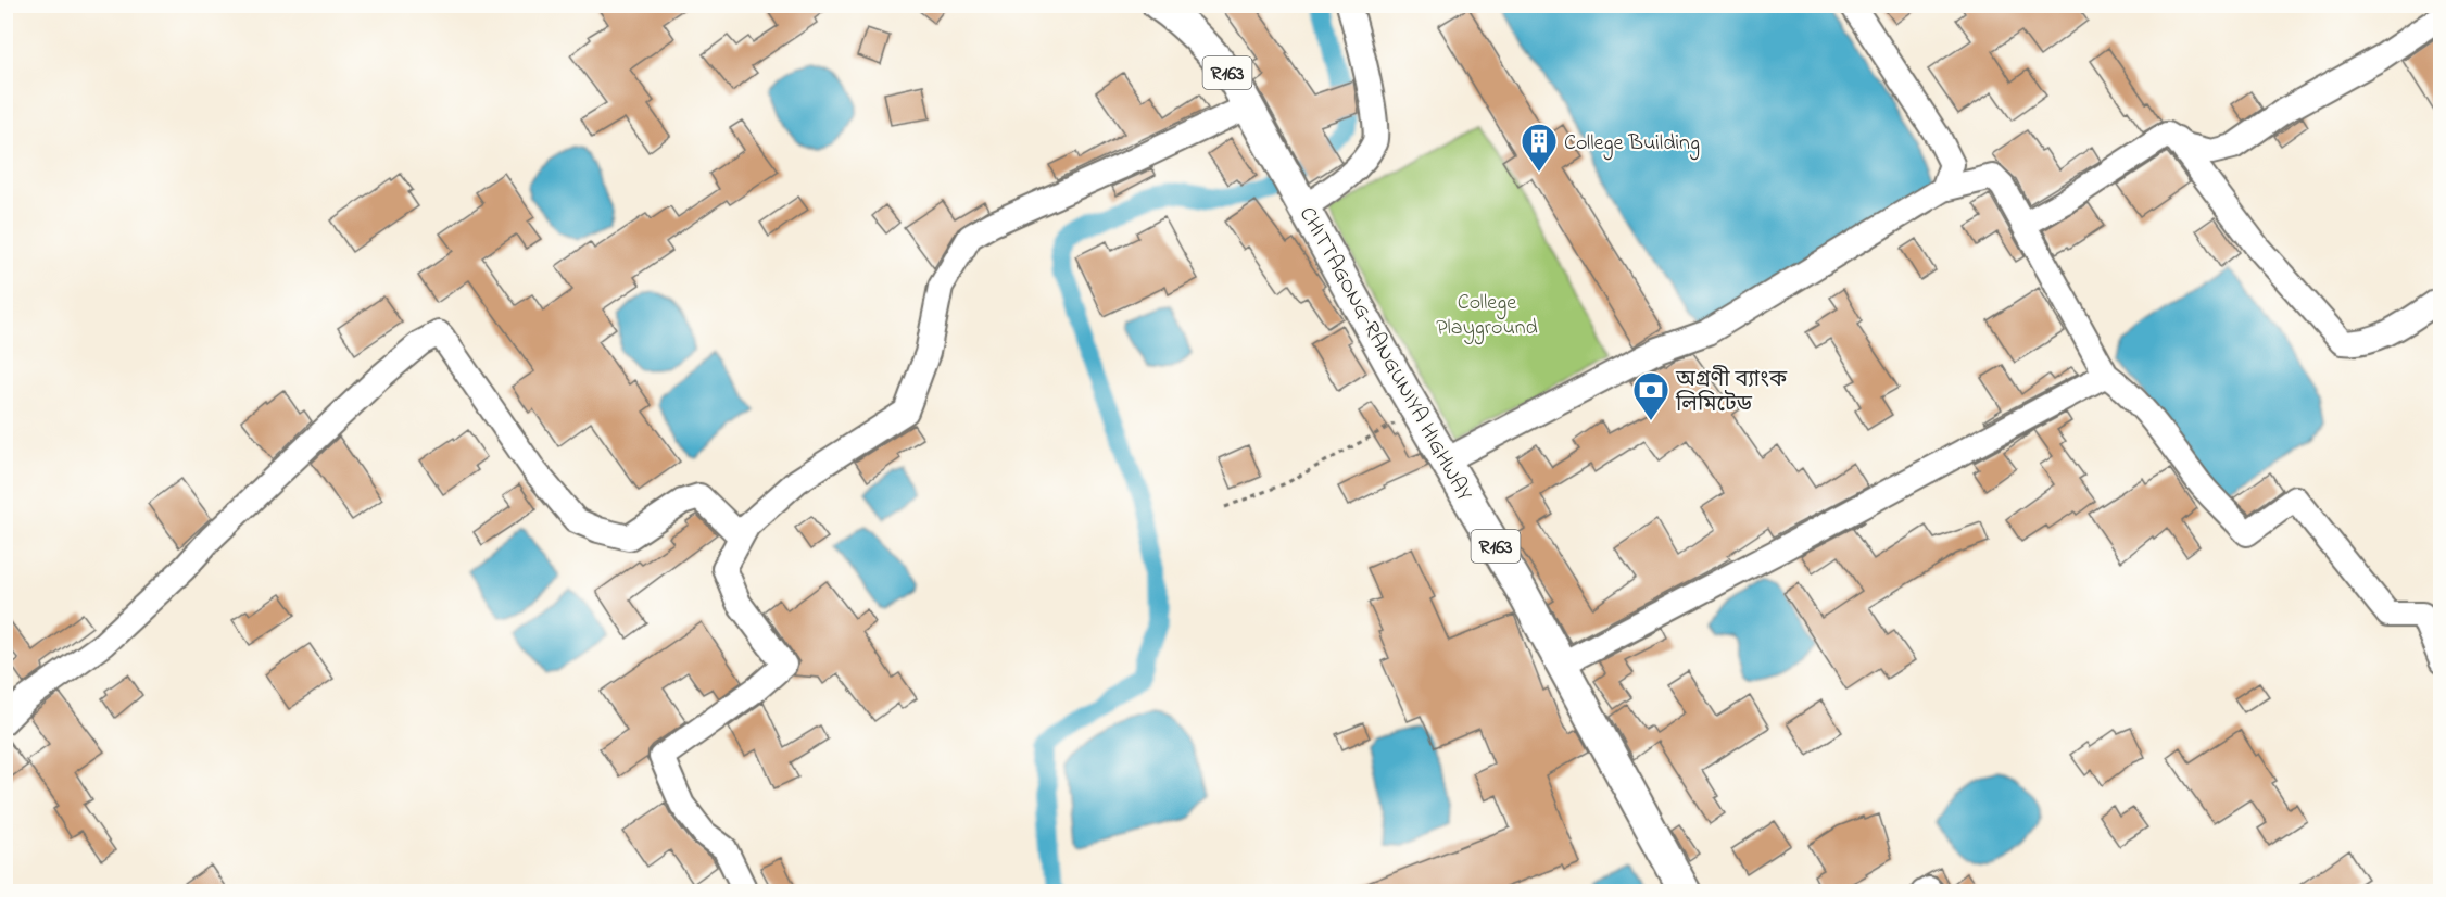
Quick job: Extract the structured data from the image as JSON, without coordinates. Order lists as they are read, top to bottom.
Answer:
{
  "streets": {
    "main road": ["R163", "CHITTAGONG-RANGUNIYA HIGHWAY"]
  },
  "crossings": [
    ["R163", "CHITTAGONG-RANGUNIYA HIGHWAY"]
  ],
  "parks": ["College Playground"],
  "places": {
    "building": ["College Building"],
    "bank": ["অগ্রণী ব্যাংক লিমিটেড"]
  }
}
